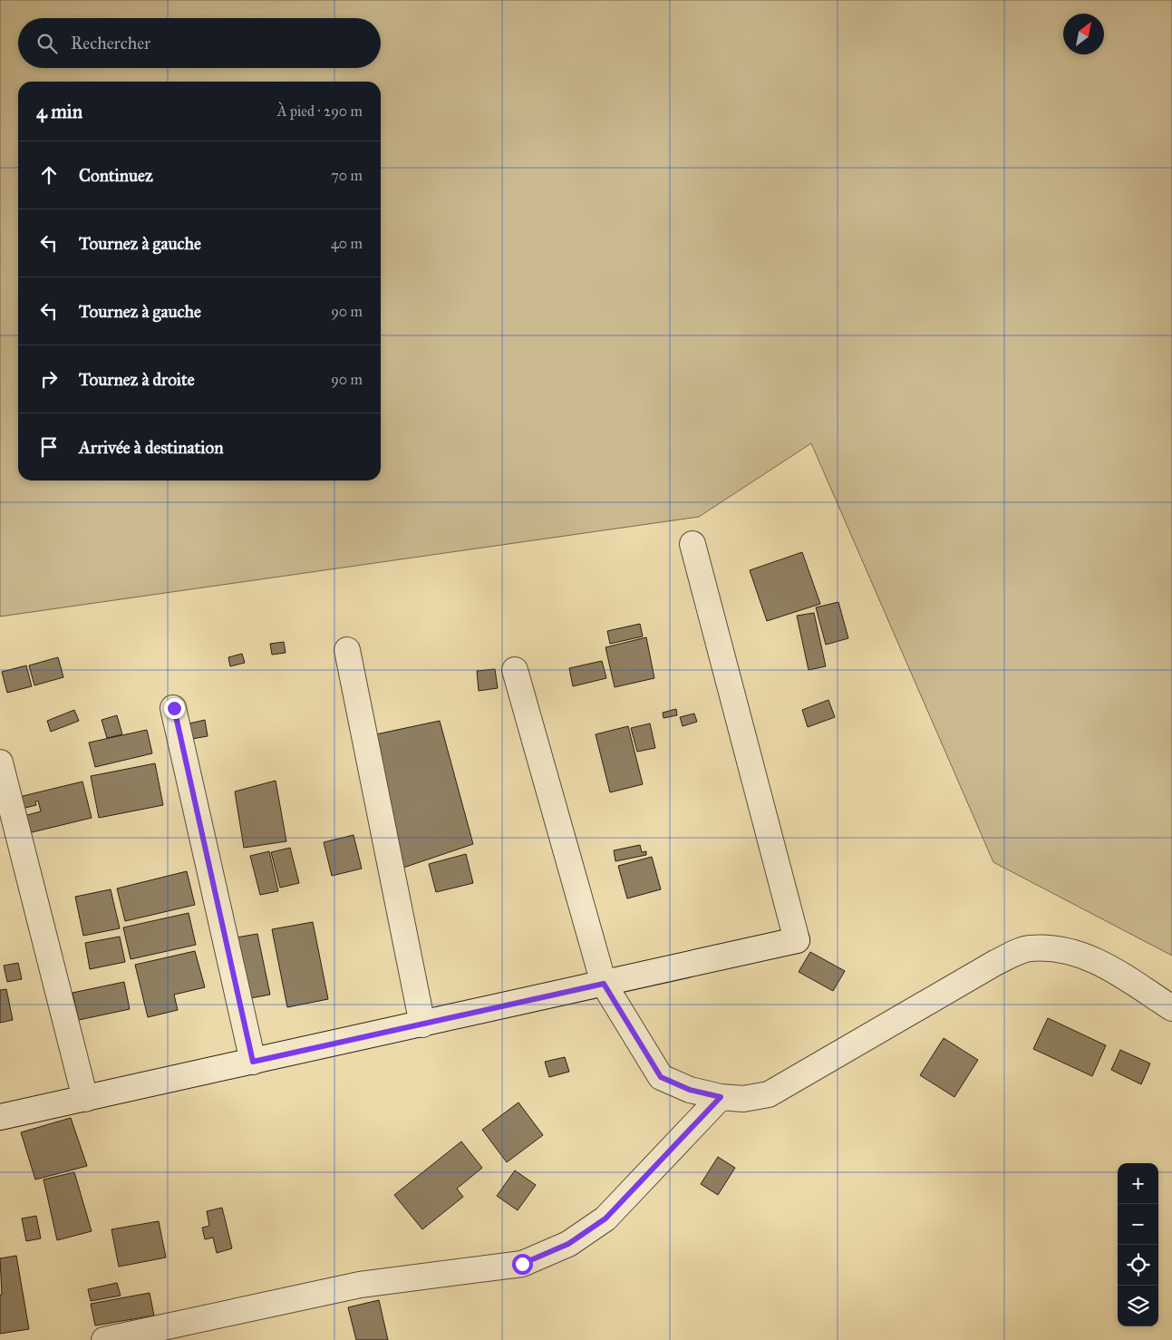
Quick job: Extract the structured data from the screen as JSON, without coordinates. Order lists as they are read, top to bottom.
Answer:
{
  "north": "top right",
  "page": {
    "search": "Rechercher",
    "heading": ["4 min", "À pied · 290 m"],
    "list": [
      ["Continuez", "70 m"],
      ["Tournez à gauche", "40 m"],
      ["Tournez à gauche", "90 m"],
      ["Tournez à droite", "90 m"],
      "Arrivée à destination"
    ],
    "map_buttons": ["+", "−"]
  }
}
